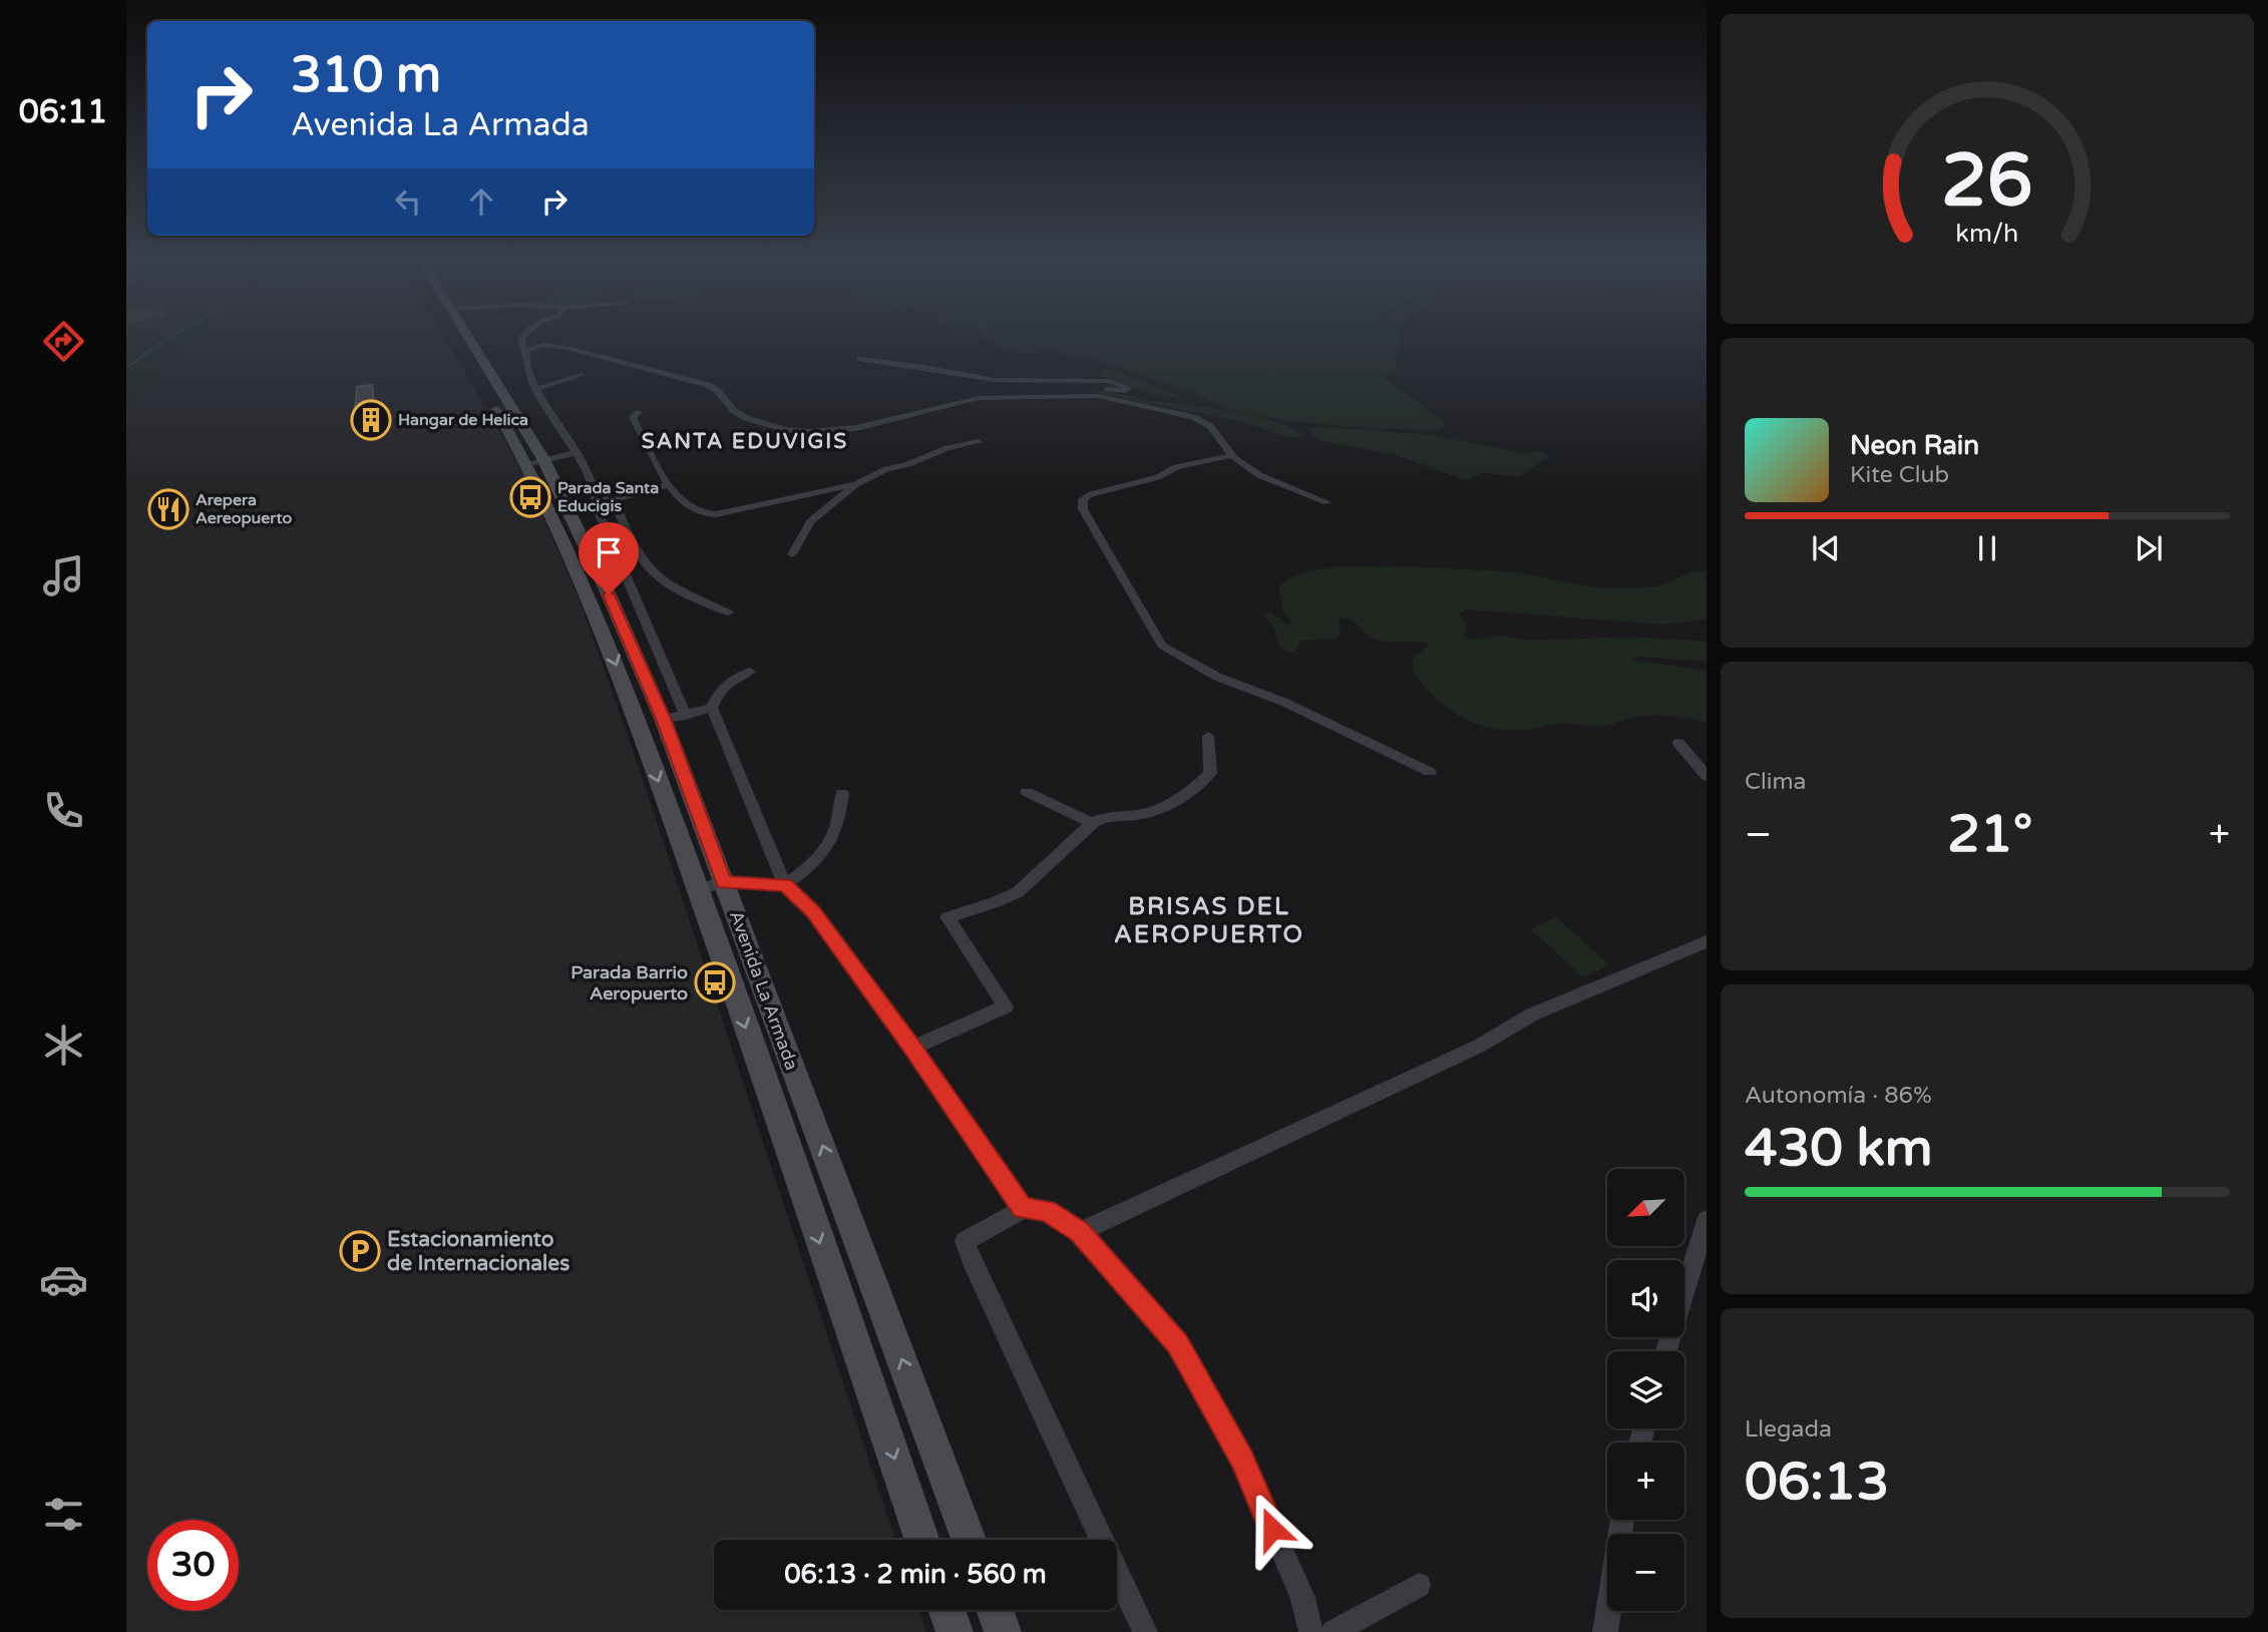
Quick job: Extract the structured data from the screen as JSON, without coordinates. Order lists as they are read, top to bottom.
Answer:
{
  "streets": {
    "main road": ["Avenida La Armada"]
  },
  "districts": ["SANTA EDUVIGIS", "BRISAS DEL AEROPUERTO"],
  "places": {
    "building": ["Hangar de Helica"],
    "bus stop": ["Parada Santa Educigis", "Parada Barrio Aeropuerto"],
    "restaurant": ["Arepera Aereopuerto"],
    "parking": ["Estacionamiento de Internacionales"]
  },
  "north": "bottom left",
  "page": {
    "tabs": "06:11",
    "turn": ["310 m", "Avenida La Armada"],
    "song": ["Neon Rain", "Kite Club"],
    "tile": [
      "Clima",
      ["Autonomía · 86%", "430 km"],
      ["Llegada", "06:13"]
    ],
    "heat": ["−", "21°", "+"],
    "map_buttons": ["+", "−"],
    "limit": "30",
    "trip": "06:13 · 2 min · 560 m",
    "gauge": ["26", "km/h"]
  }
}
